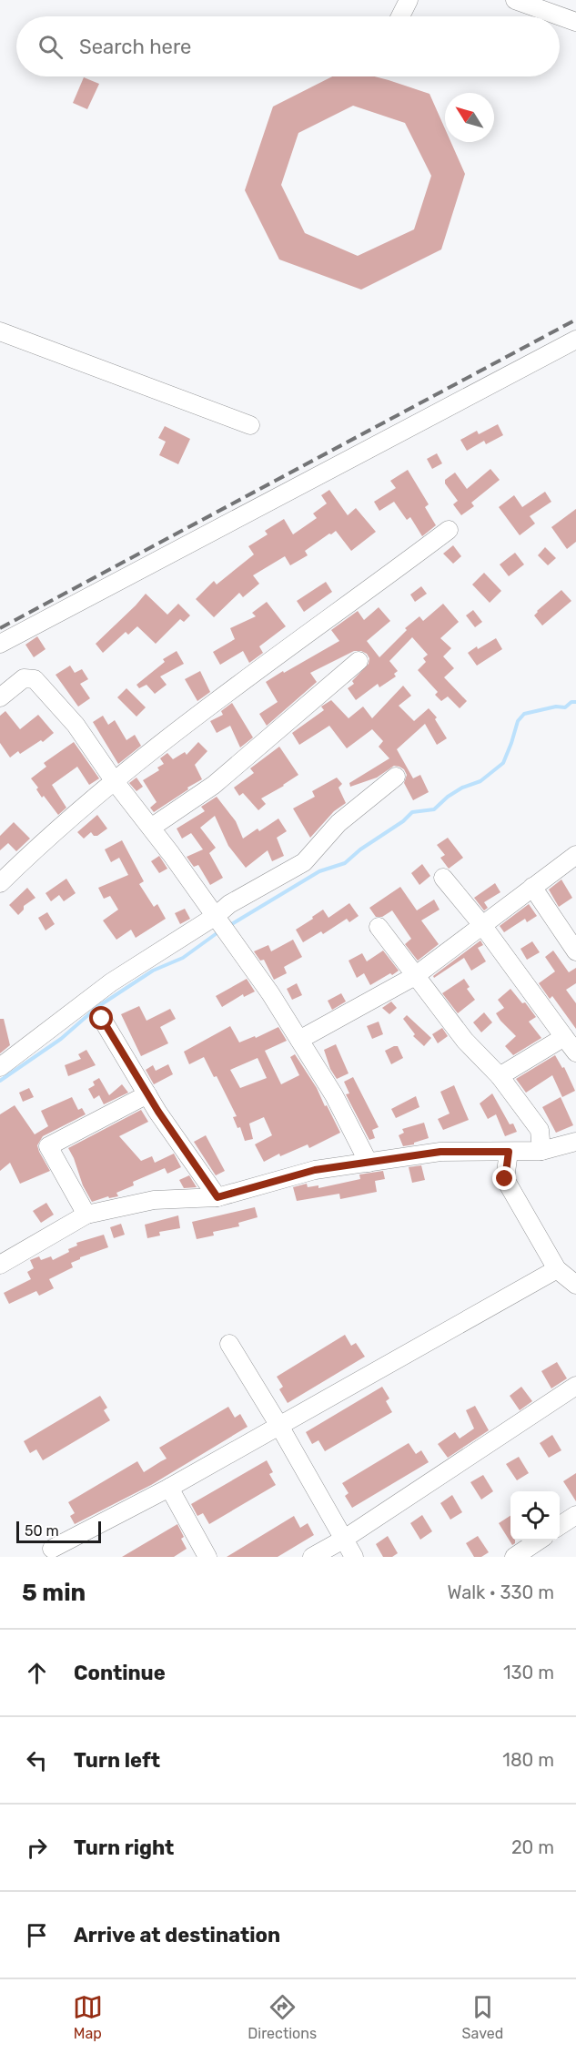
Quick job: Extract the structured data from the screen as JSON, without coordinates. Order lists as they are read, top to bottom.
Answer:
{
  "scale_bar": "50 m",
  "north": "top left",
  "page": {
    "search": "Search here",
    "scale": "50 m",
    "heading": ["5 min", "Walk · 330 m"],
    "list": [
      ["Continue", "130 m"],
      ["Turn left", "180 m"],
      ["Turn right", "20 m"],
      "Arrive at destination"
    ],
    "nav": ["Map", "Directions", "Saved"]
  }
}
